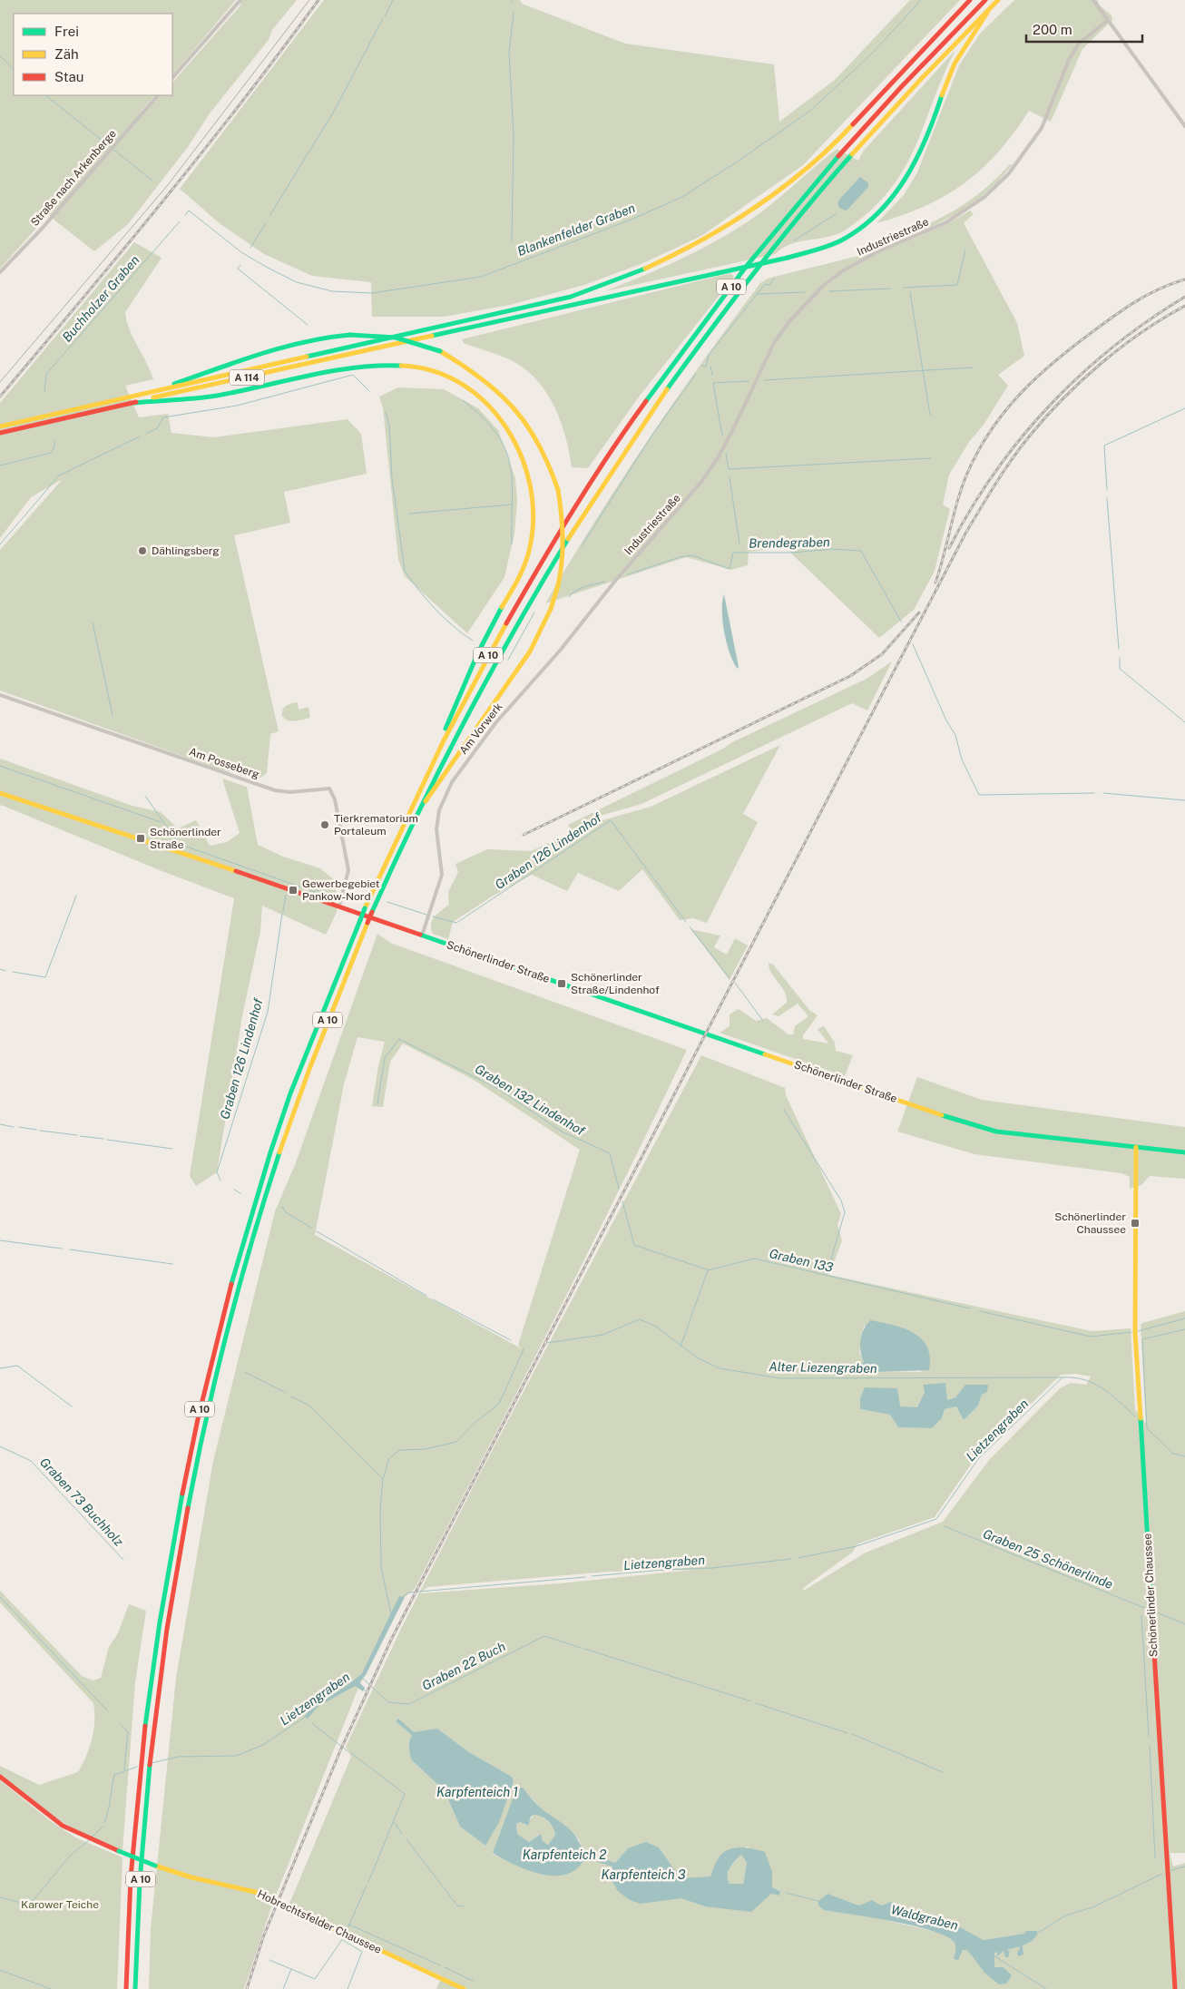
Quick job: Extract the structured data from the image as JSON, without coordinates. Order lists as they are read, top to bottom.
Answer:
{
  "streets": {
    "main road": [
      "A 10",
      "A 114",
      "Schönerlinder Straße",
      "Schönerlinder Chaussee",
      "Hobrechtsfelder Chaussee"
    ],
    "street": [
      "Straße nach Arkenberge",
      "Industriestraße",
      "Am Vorwerk",
      "Am Posseberg"
    ]
  },
  "crossings": [
    ["Industriestraße", "Am Vorwerk"],
    ["A 10", "A 114"],
    ["Am Vorwerk", "Schönerlinder Straße"],
    ["Am Posseberg", "Schönerlinder Straße"],
    ["Schönerlinder Straße", "Schönerlinder Chaussee"]
  ],
  "water": [
    "Blankenfelder Graben",
    "Buchholzer Graben",
    "Brendegraben",
    "Graben 126 Lindenhof",
    "Graben 132 Lindenhof",
    "Graben 133",
    "Alter Liezengraben",
    "Lietzengraben",
    "Graben 73 Buchholz",
    "Graben 25 Schönerlinde",
    "Graben 22 Buch",
    "Karpfenteich 1",
    "Karpfenteich 2",
    "Karpfenteich 3",
    "Waldgraben"
  ],
  "parks": ["Karower Teiche"],
  "places": {
    "other": ["Dählingsberg", "Tierkrematorium Portaleum"],
    "transit": [
      "Schönerlinder Straße",
      "Gewerbegebiet Pankow-Nord",
      "Schönerlinder Straße/Lindenhof",
      "Schönerlinder Chaussee"
    ]
  },
  "legend": ["Frei", "Zäh", "Stau"],
  "scale_bar": "200 m"
}
